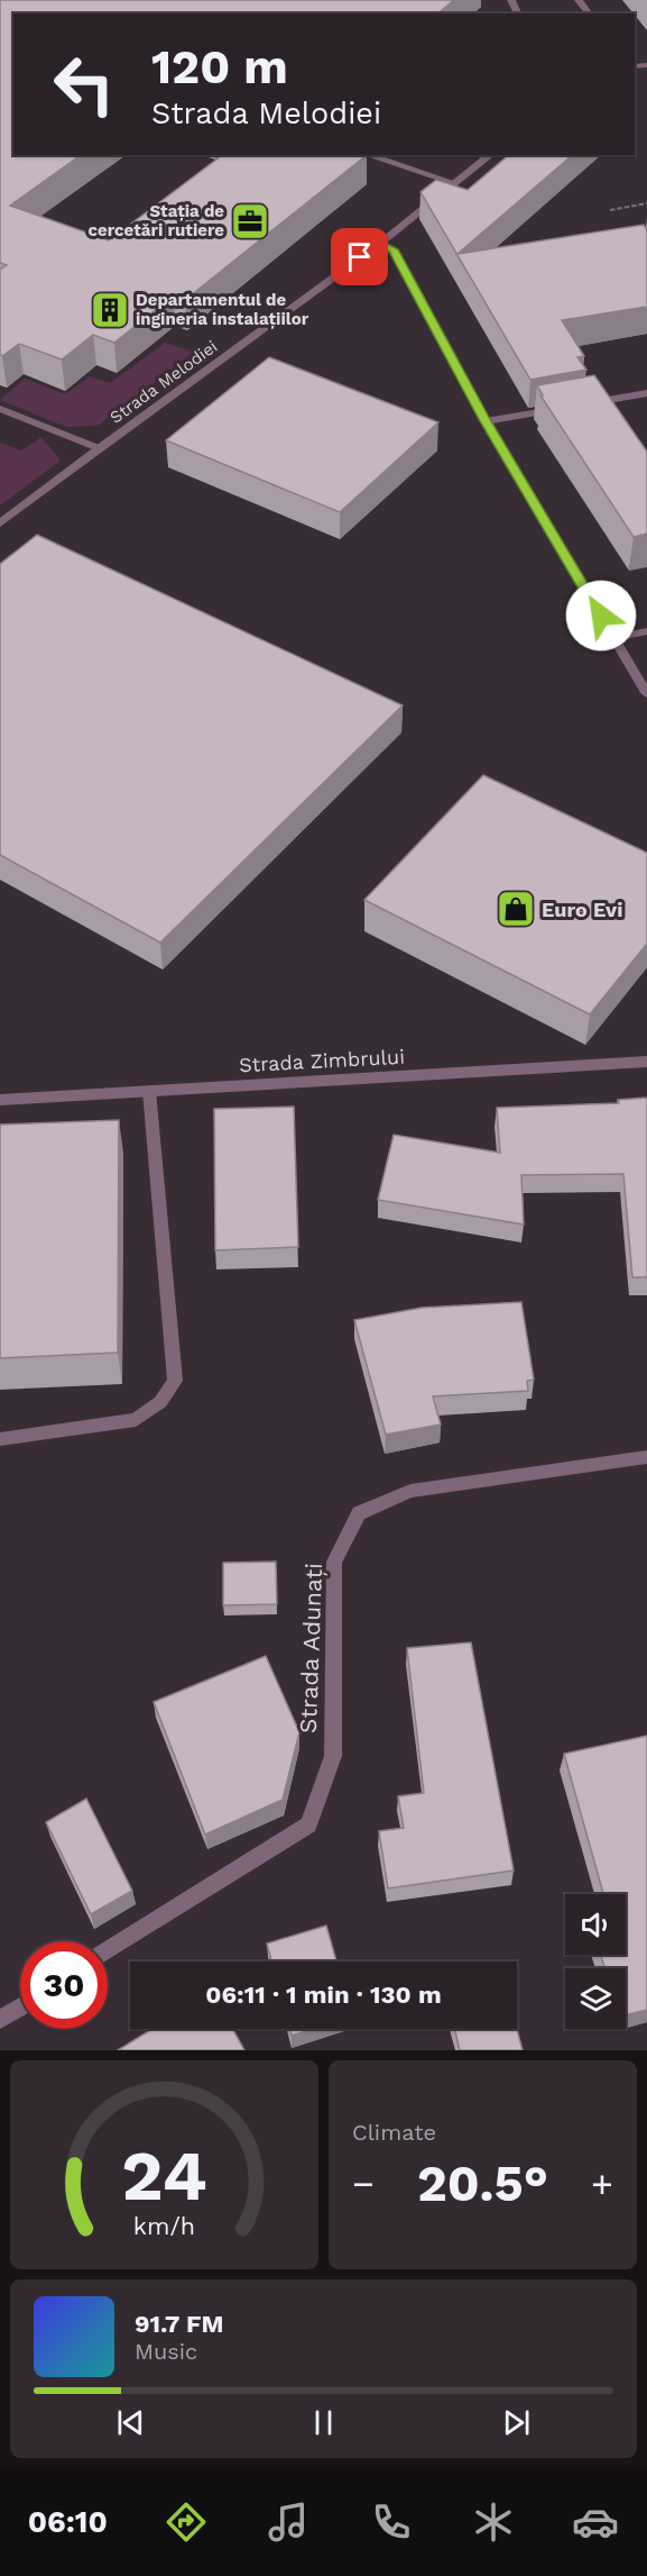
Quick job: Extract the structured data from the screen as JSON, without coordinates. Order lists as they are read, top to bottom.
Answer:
{
  "streets": {
    "street": ["Strada Melodiei", "Strada Zimbrului", "Strada Adunați"]
  },
  "places": {
    "office": ["Stația de cercetări rutiere"],
    "building": ["Departamentul de ingineria instalațiilor"],
    "shop": ["Euro Evi"]
  },
  "page": {
    "turn": ["120 m", "Strada Melodiei"],
    "limit": "30",
    "trip": "06:11 · 1 min · 130 m",
    "tile": "Climate",
    "heat": ["−", "20.5°", "+"],
    "song": ["91.7 FM", "Music"],
    "tabs": "06:10",
    "gauge": ["24", "km/h"]
  }
}
